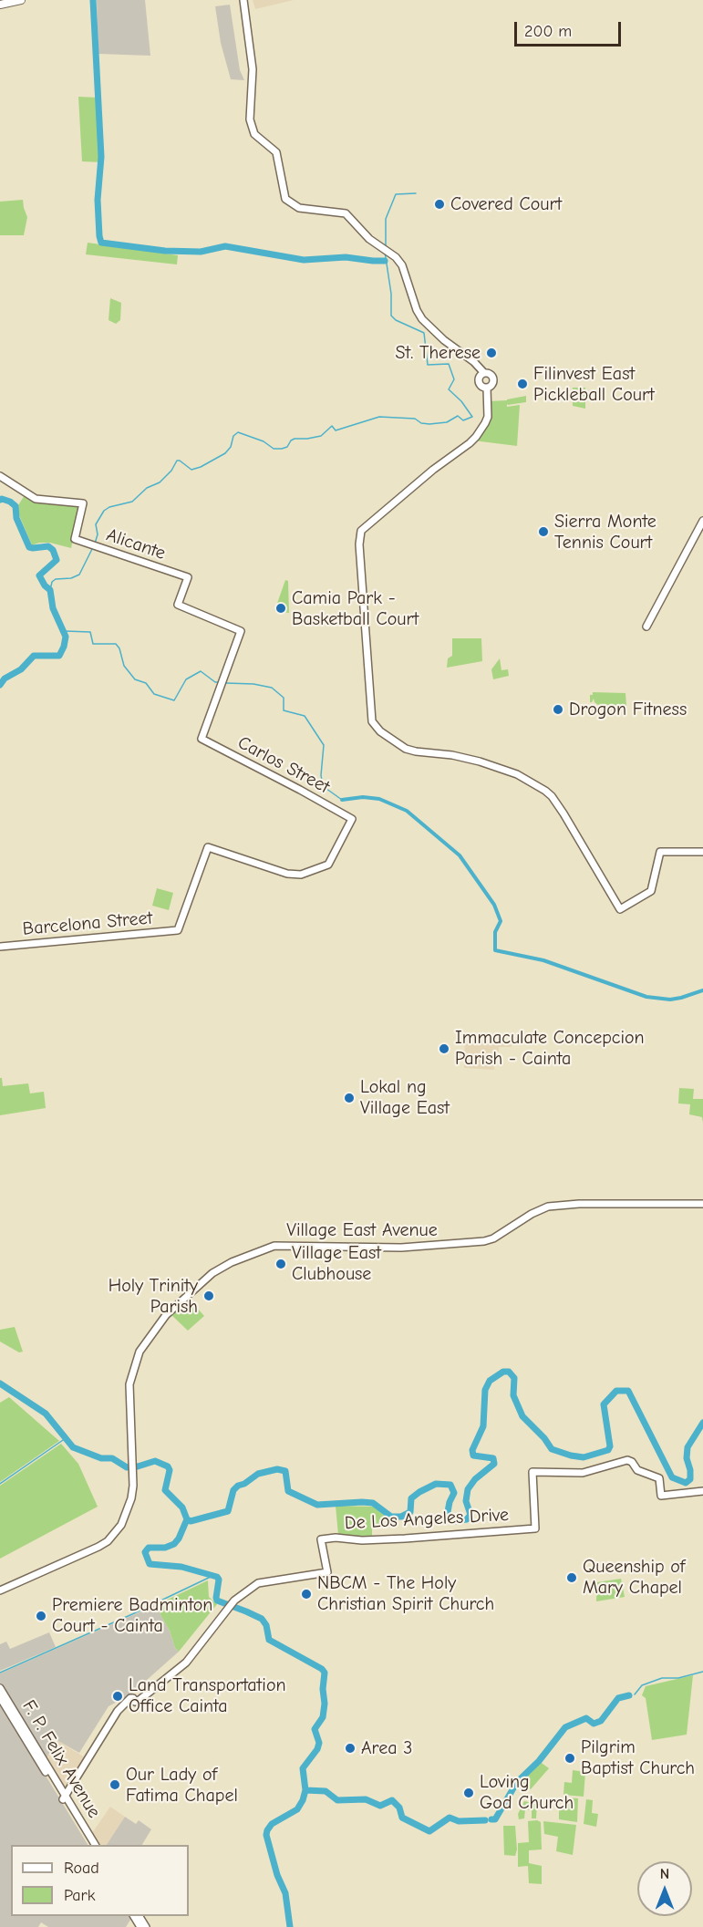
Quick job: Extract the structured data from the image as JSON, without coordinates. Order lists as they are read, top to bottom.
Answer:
{
  "streets": {
    "street": [
      "Alicante",
      "Carlos Street",
      "Barcelona Street",
      "Village East Avenue",
      "De Los Angeles Drive",
      "F. P. Felix Avenue"
    ]
  },
  "crossings": [
    ["Alicante", "Carlos Street"],
    ["Carlos Street", "Barcelona Street"],
    ["De Los Angeles Drive", "F. P. Felix Avenue"]
  ],
  "places": [
    "Covered Court",
    "St. Therese",
    "Filinvest East Pickleball Court",
    "Sierra Monte Tennis Court",
    "Camia Park - Basketball Court",
    "Drogon Fitness",
    "Immaculate Concepcion Parish - Cainta",
    "Lokal ng Village East",
    "Village East Clubhouse",
    "Holy Trinity Parish",
    "Queenship of Mary Chapel",
    "NBCM - The Holy Christian Spirit Church",
    "Premiere Badminton Court - Cainta",
    "Land Transportation Office Cainta",
    "Area 3",
    "Pilgrim Baptist Church",
    "Our Lady of Fatima Chapel",
    "Loving God Church"
  ],
  "legend": ["Road", "Park"],
  "scale_bar": "200 m",
  "north": "top"
}
